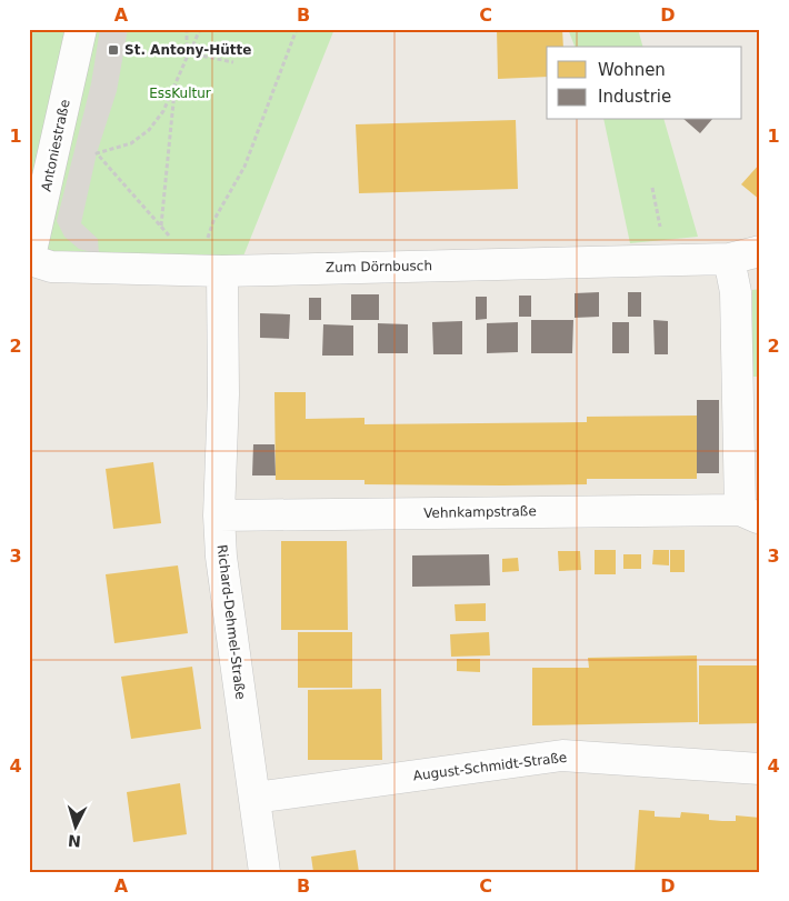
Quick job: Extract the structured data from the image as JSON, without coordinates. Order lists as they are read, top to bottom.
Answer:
{
  "streets": {
    "street": [
      "Antoniestraße",
      "Zum Dörnbusch",
      "Vehnkampstraße",
      "Richard-Dehmel-Straße",
      "August-Schmidt-Straße"
    ]
  },
  "crossings": [
    ["Antoniestraße", "Zum Dörnbusch"],
    ["Zum Dörnbusch", "Vehnkampstraße"],
    ["Zum Dörnbusch", "Richard-Dehmel-Straße"],
    ["Vehnkampstraße", "Richard-Dehmel-Straße"],
    ["Richard-Dehmel-Straße", "August-Schmidt-Straße"]
  ],
  "parks": ["EssKultur"],
  "places": {
    "transit": ["St. Antony-Hütte"]
  },
  "legend": ["Wohnen", "Industrie"],
  "north": "bottom",
  "grid": {
    "columns": [
      "A",
      "B",
      "C",
      "D"
    ],
    "rows": [
      "1",
      "2",
      "3",
      "4"
    ]
  }
}
